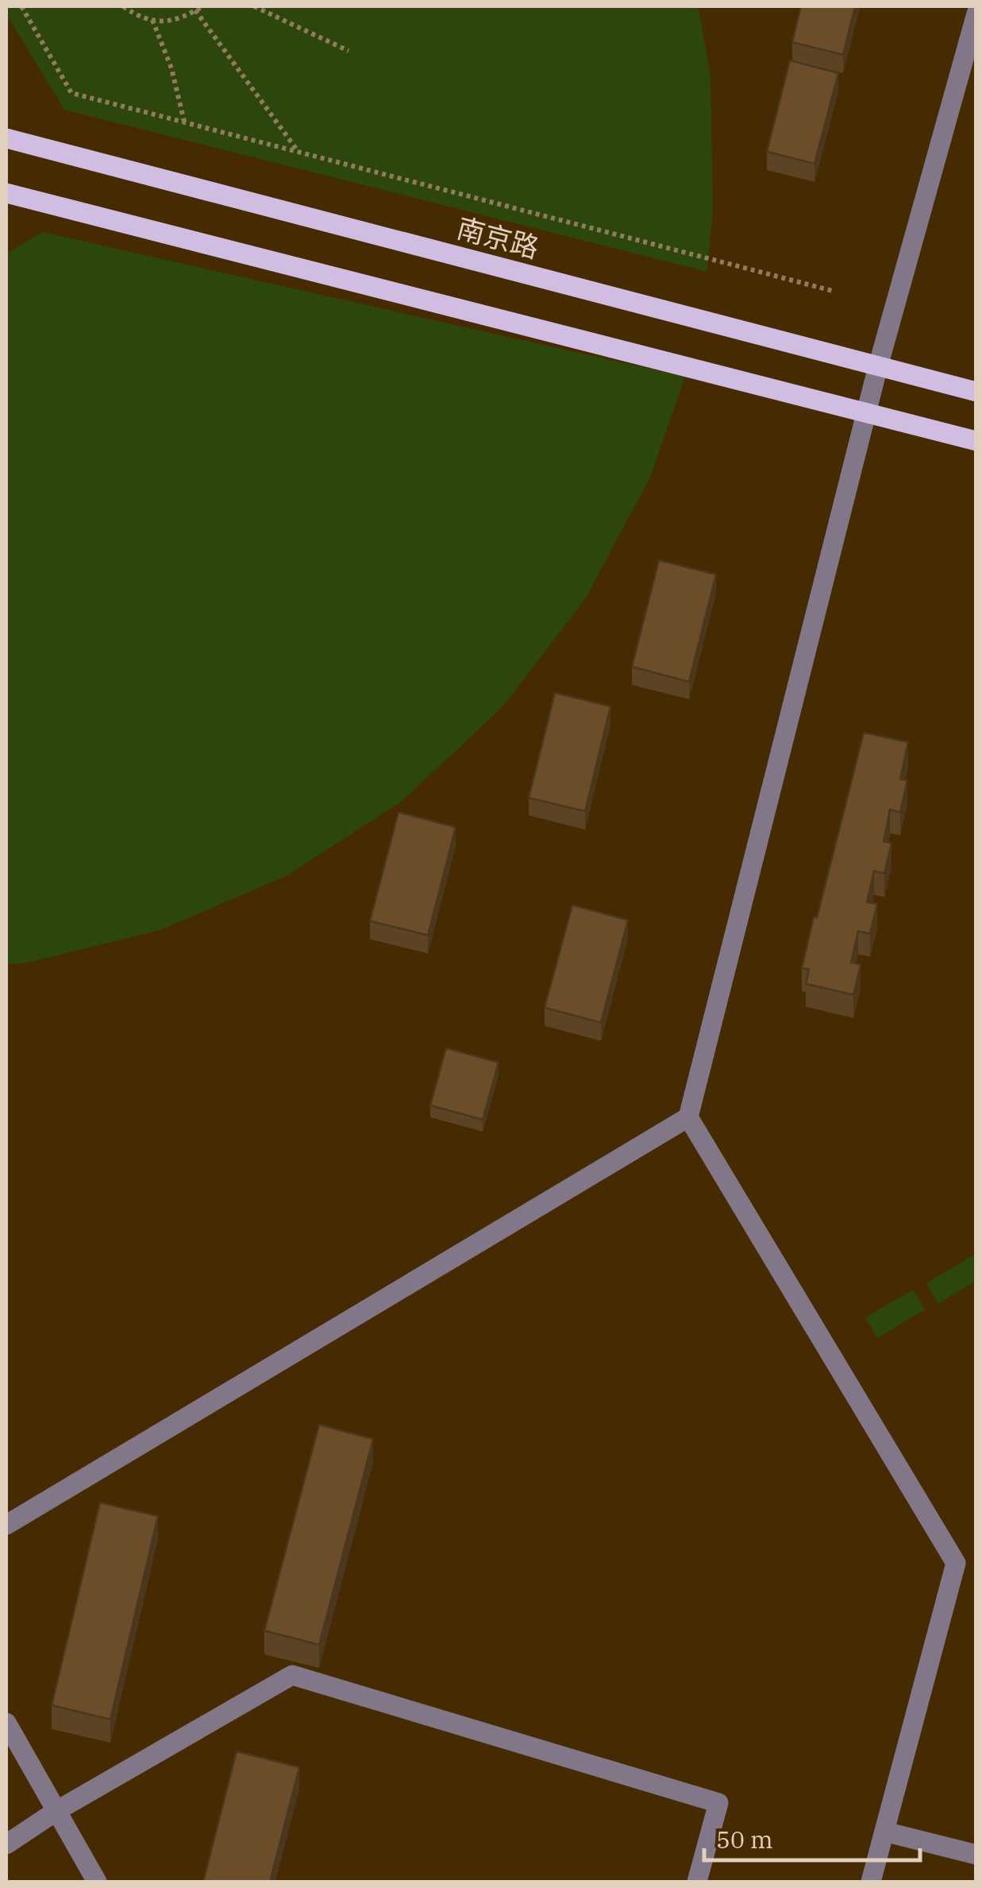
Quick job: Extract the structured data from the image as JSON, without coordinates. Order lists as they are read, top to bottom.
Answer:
{
  "streets": {
    "main road": ["南京路"]
  },
  "scale_bar": "50 m"
}
